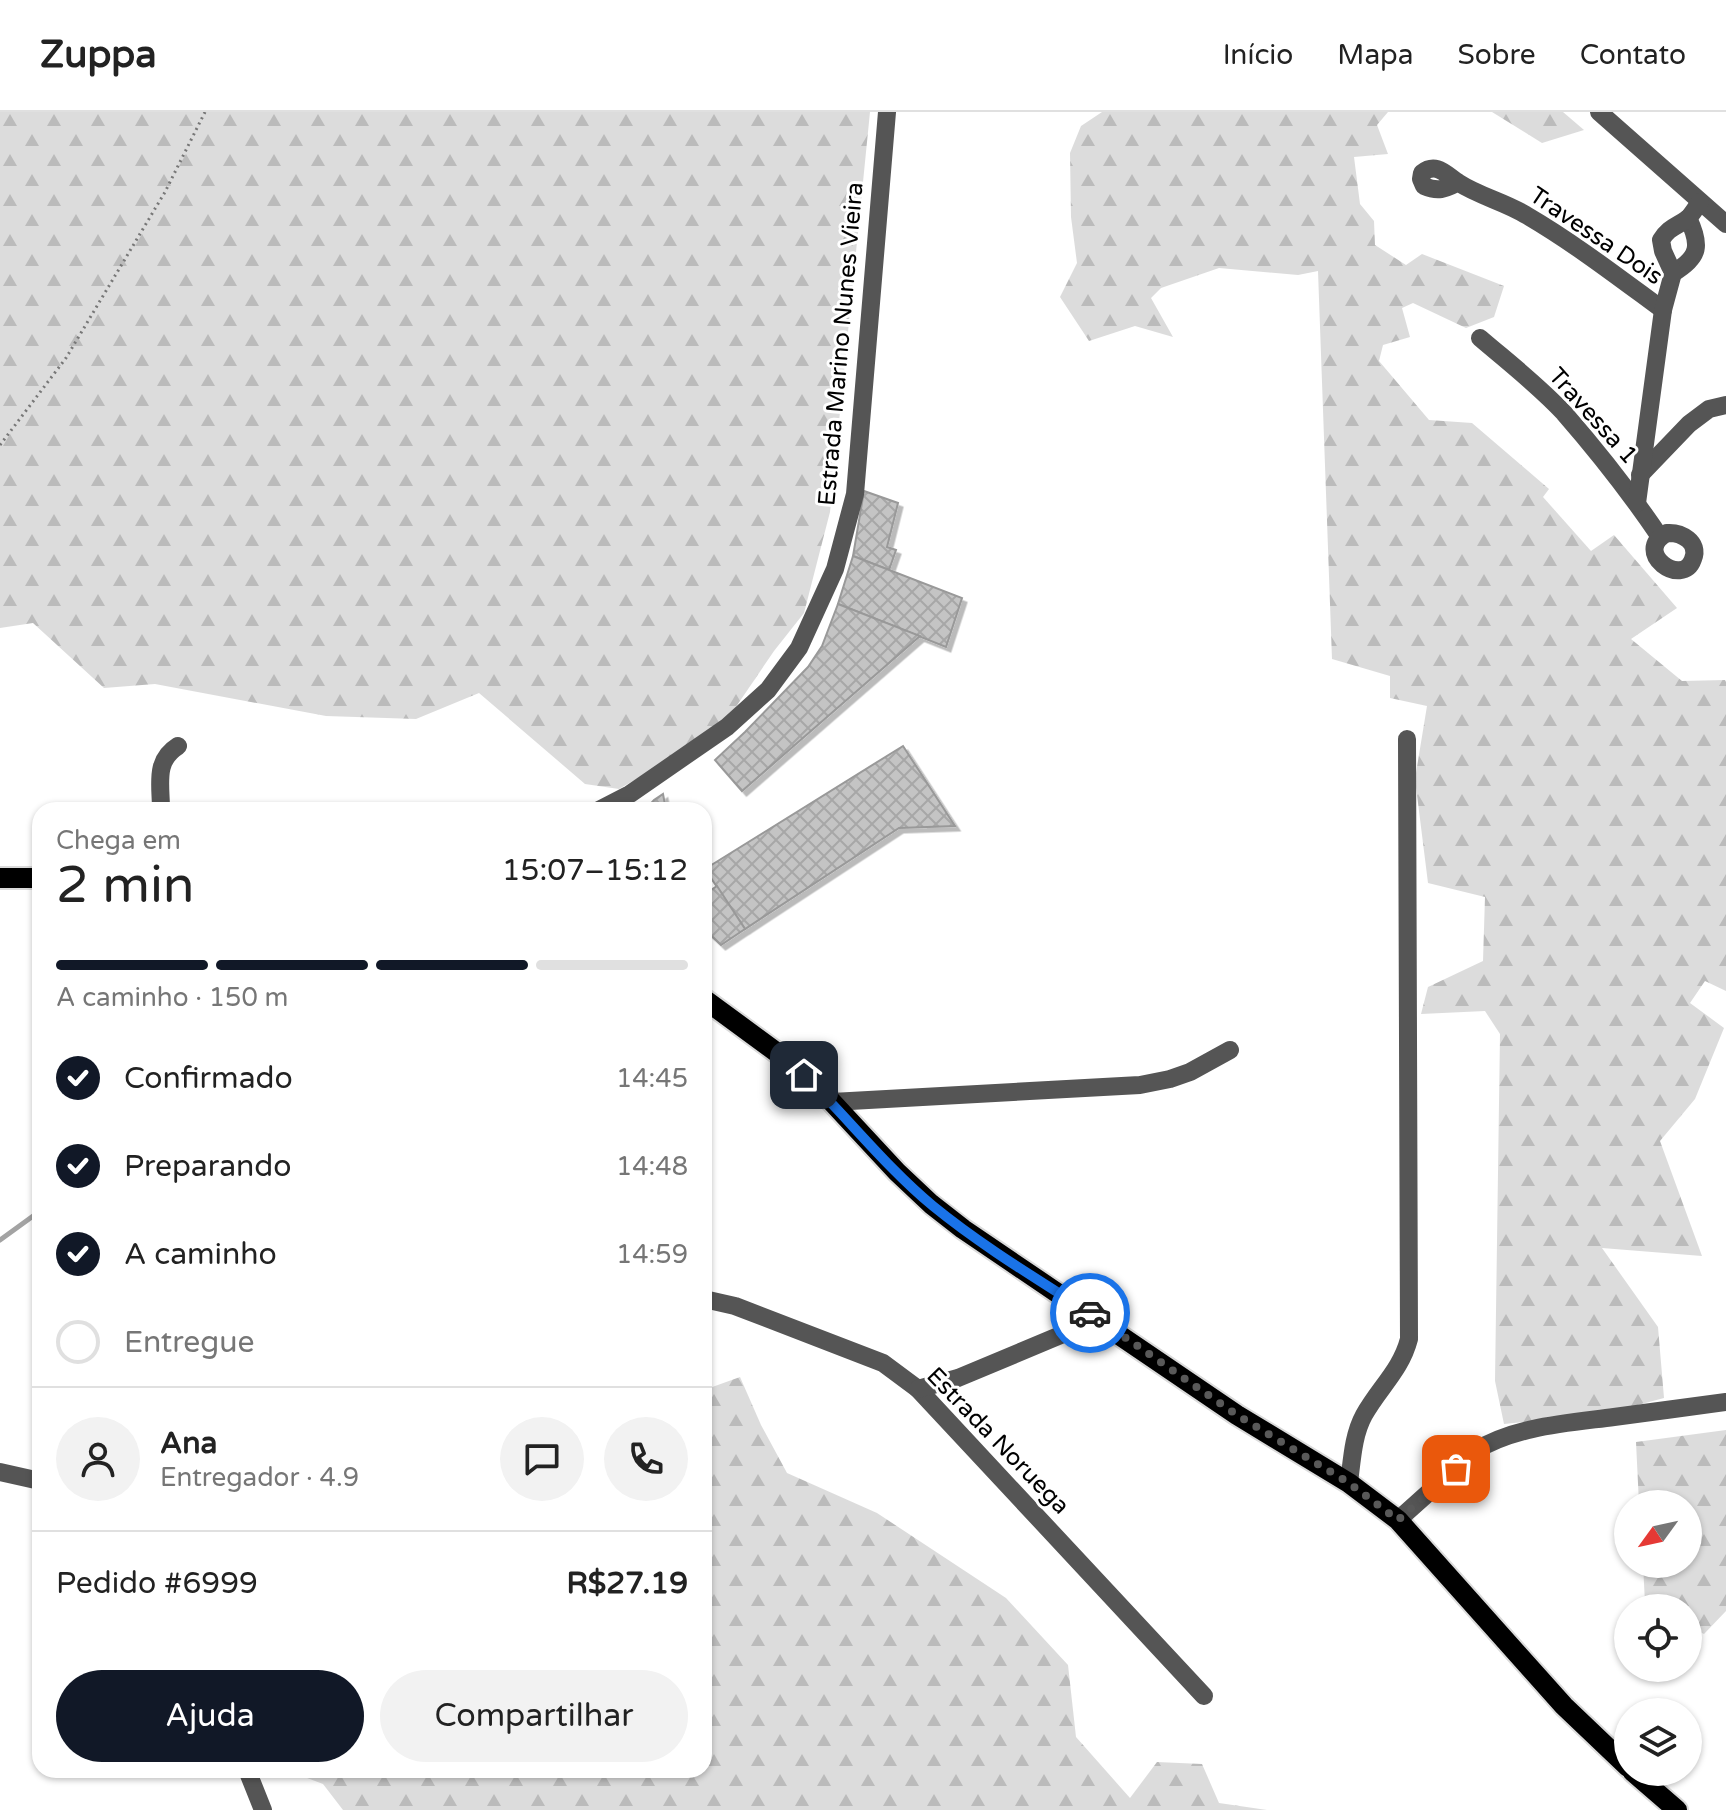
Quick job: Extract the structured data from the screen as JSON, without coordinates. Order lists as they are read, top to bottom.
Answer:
{
  "streets": {
    "street": [
      "Travessa Dois",
      "Estrada Marino Nunes Vieira",
      "Travessa 1",
      "Estrada Noruega"
    ]
  },
  "north": "bottom left",
  "page": {
    "header": "Zuppa",
    "nav": [
      "Início",
      "Mapa",
      "Sobre",
      "Contato"
    ],
    "heading": ["2 min", "Chega em", "15:07–15:12"],
    "panel": [
      "Ana",
      "Entregador · 4.9",
      "Pedido #6999",
      "R$27.19"
    ],
    "bar": "A caminho · 150 m",
    "list": [
      ["Confirmado", "14:45"],
      ["Preparando", "14:48"],
      ["A caminho", "14:59"],
      "Entregue"
    ],
    "buttons": ["Ajuda", "Compartilhar"]
  }
}
